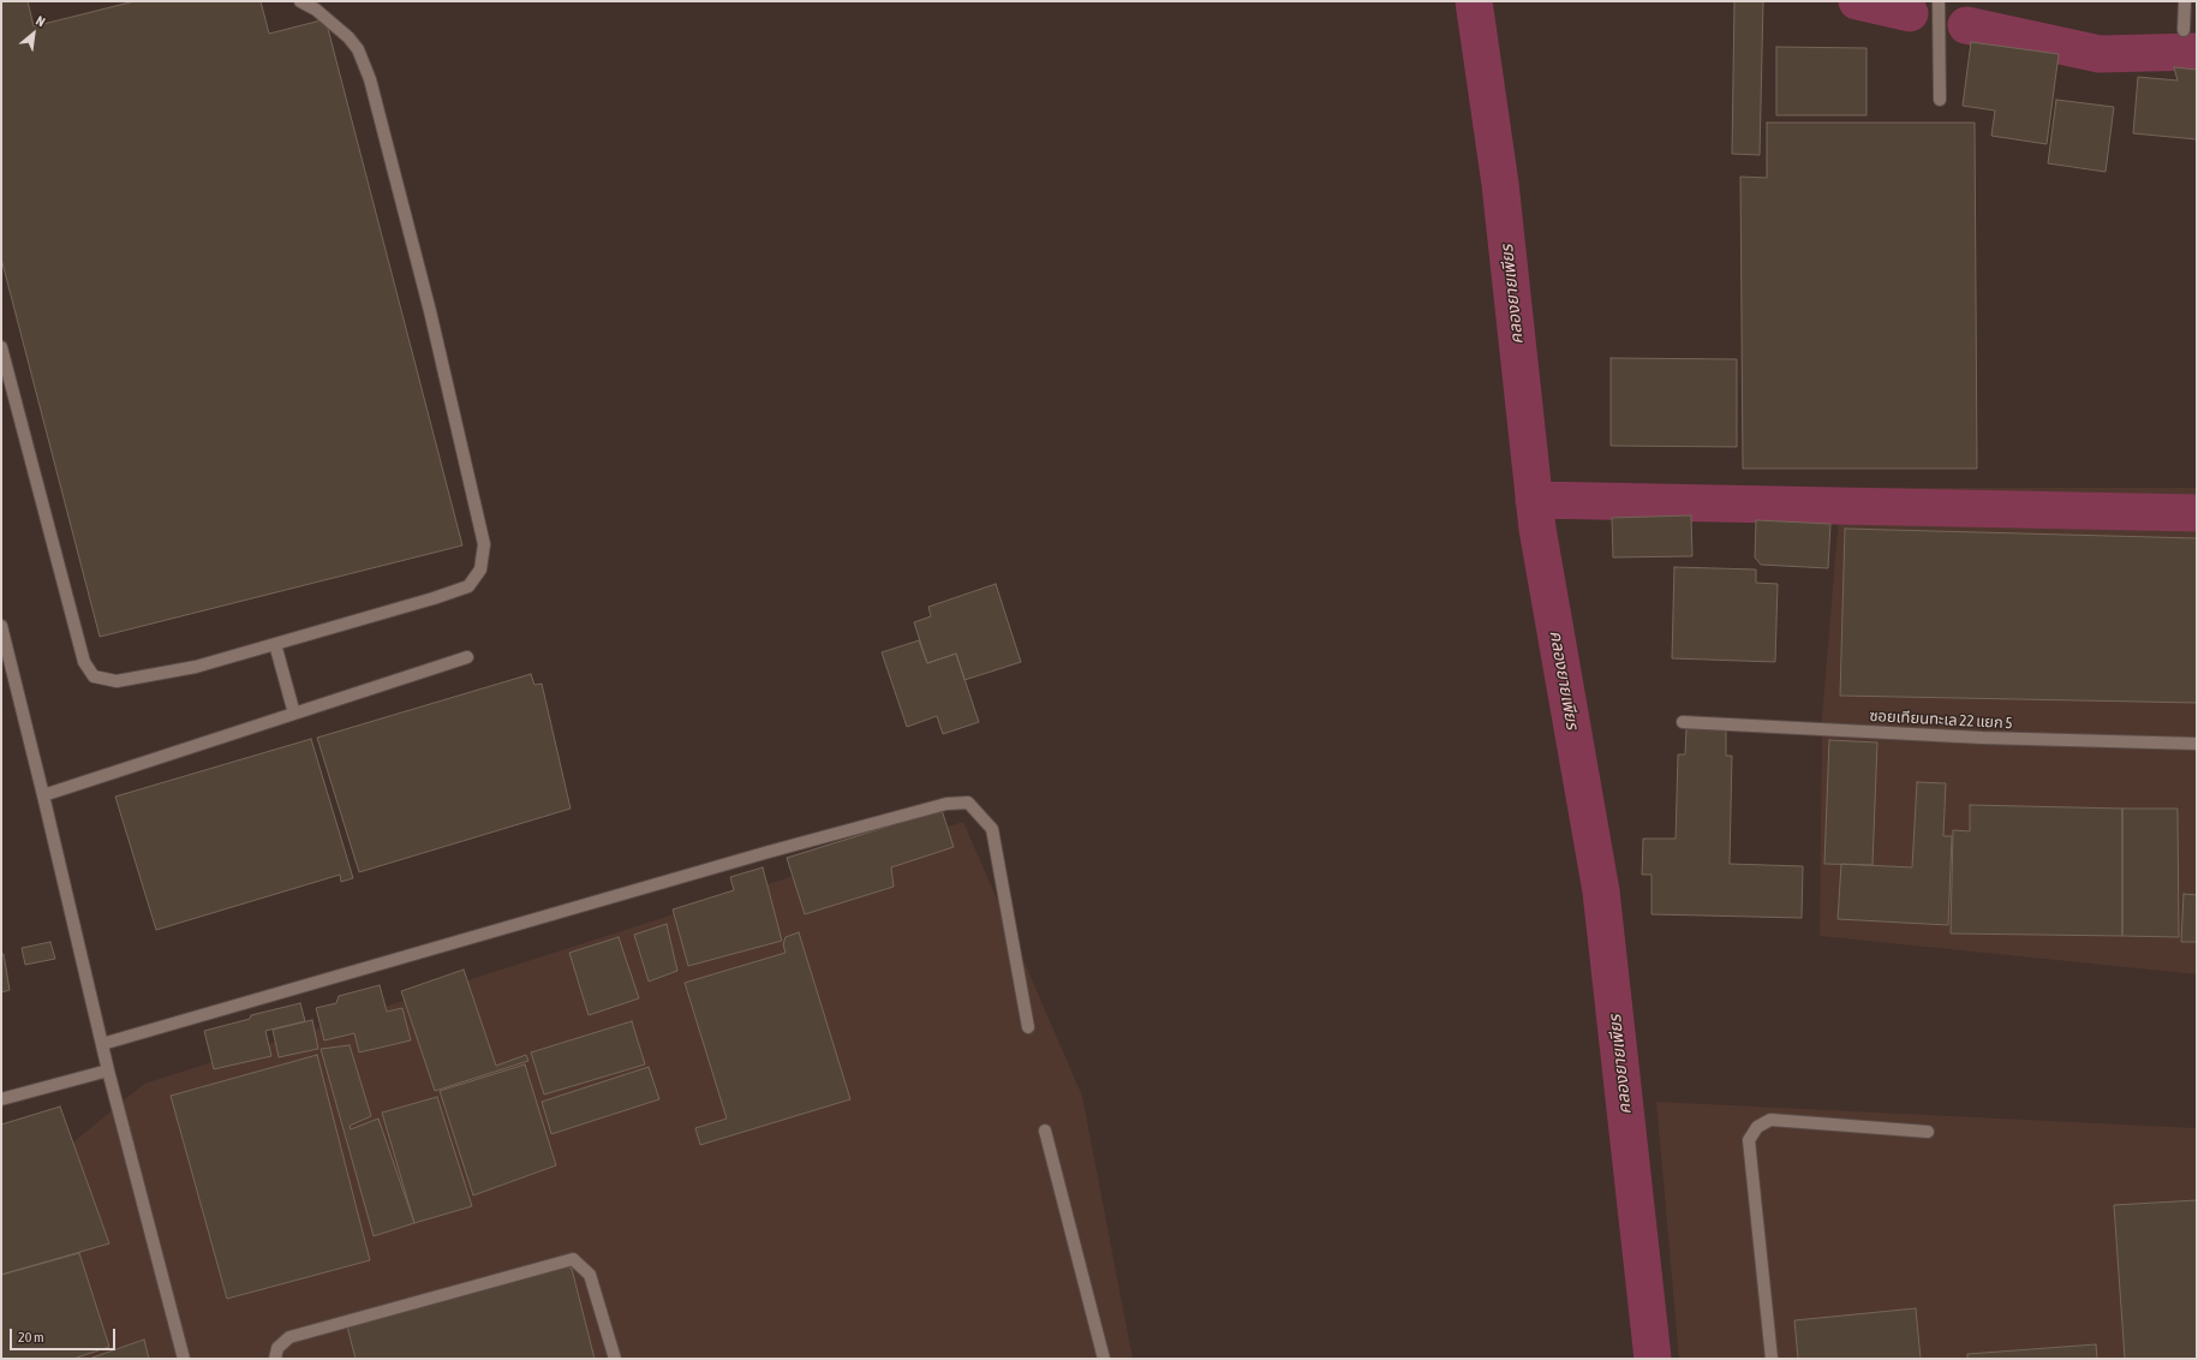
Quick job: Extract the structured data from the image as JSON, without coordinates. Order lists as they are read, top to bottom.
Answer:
{
  "streets": {
    "street": ["ซอยเทียนทะเล 22 แยก 5"]
  },
  "water": ["คลองยายเพียร"],
  "scale_bar": "20 m",
  "north": "top right"
}
